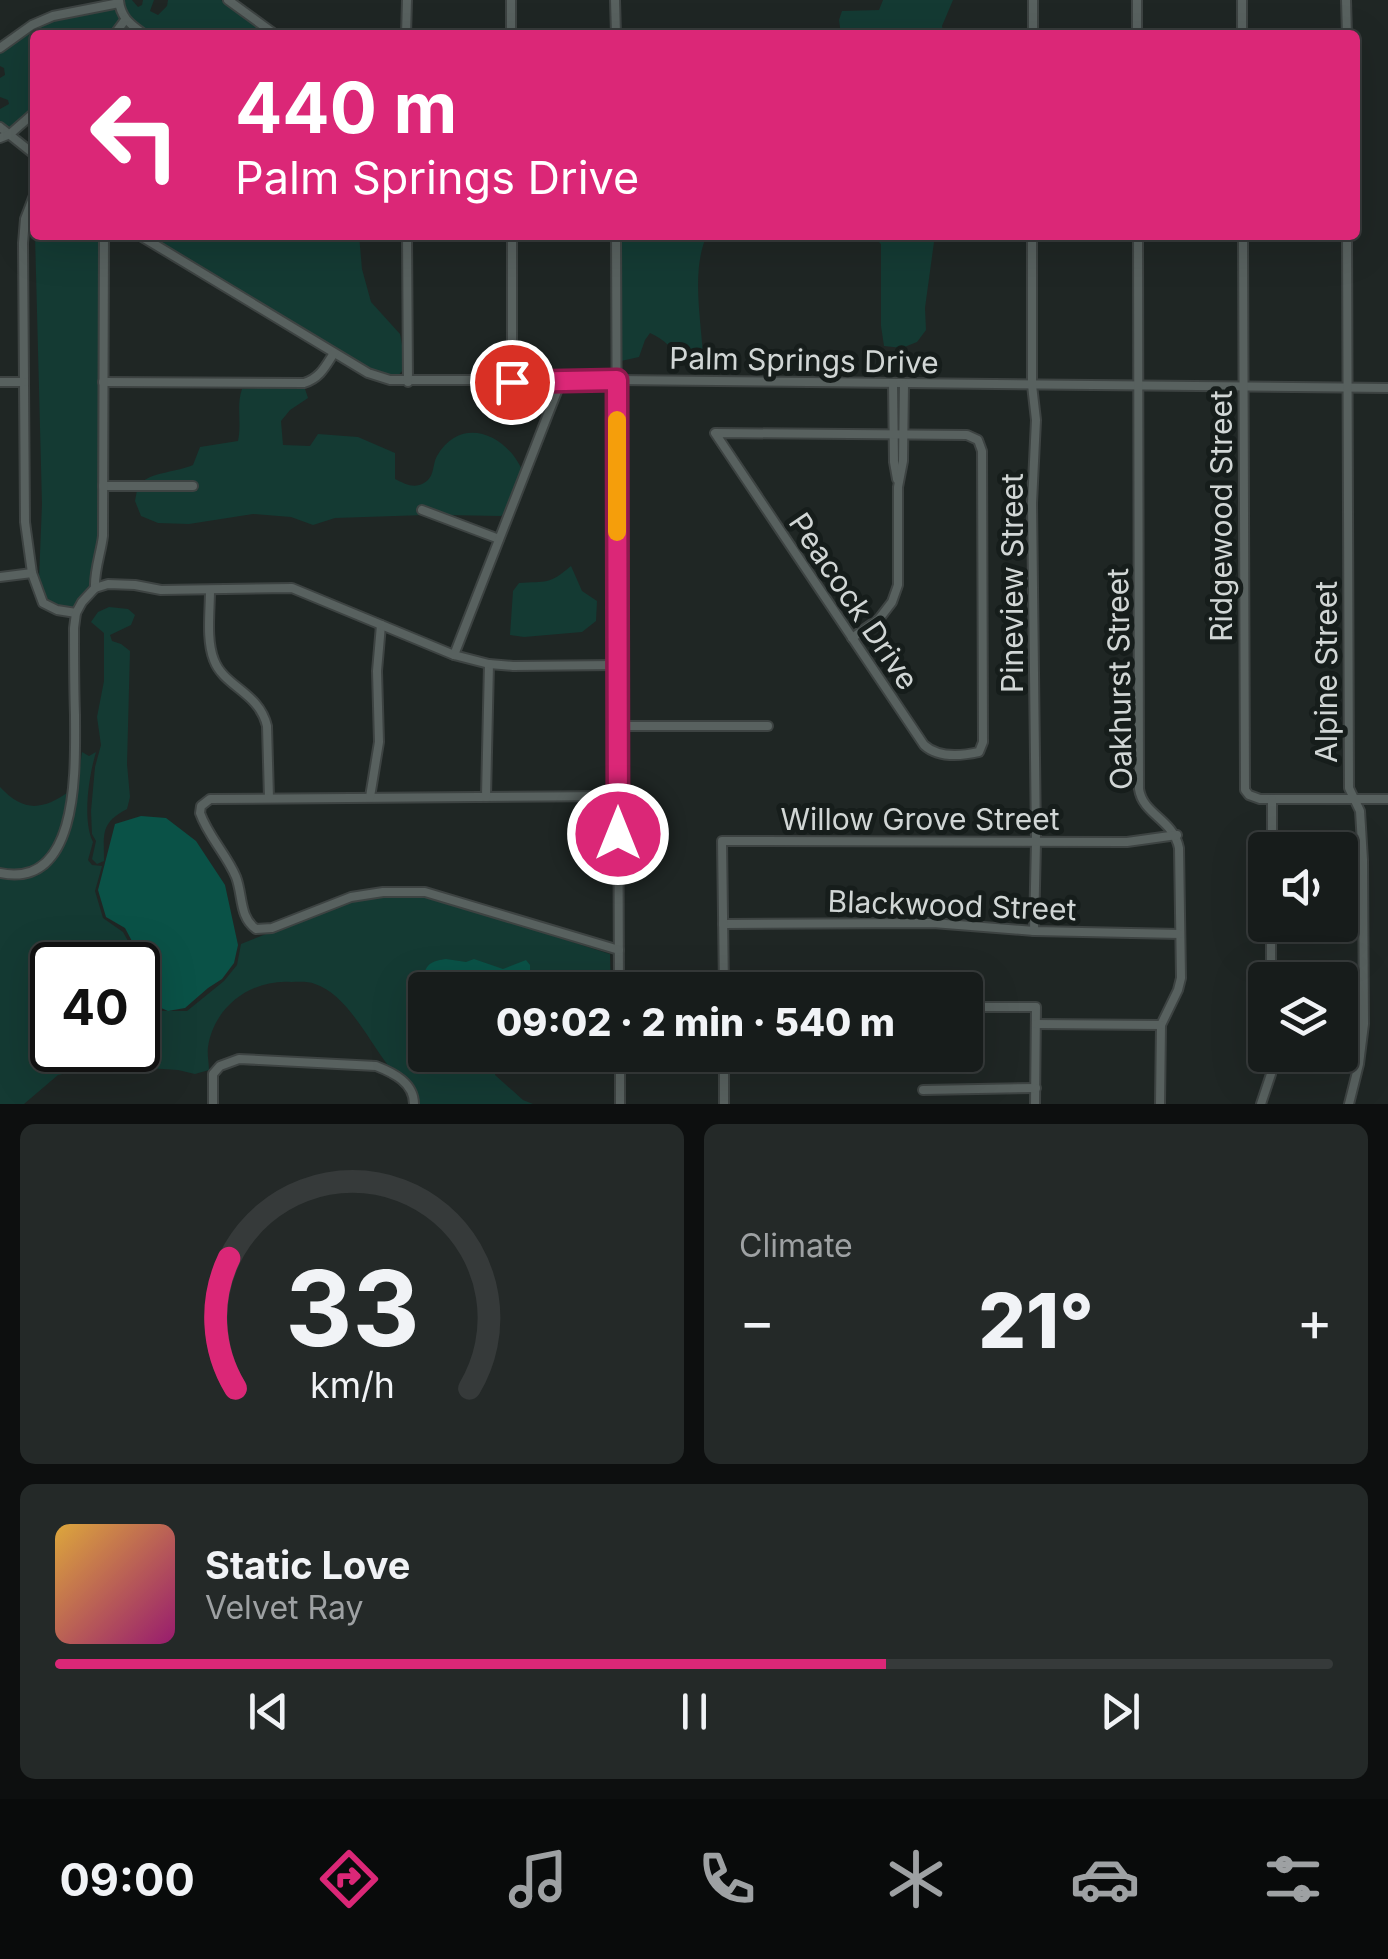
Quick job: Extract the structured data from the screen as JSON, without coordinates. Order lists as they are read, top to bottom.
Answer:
{
  "streets": {
    "street": [
      "Palm Springs Drive",
      "Ridgewood Street",
      "Pineview Street",
      "Peacock Drive",
      "Alpine Street",
      "Oakhurst Street",
      "Willow Grove Street",
      "Blackwood Street"
    ]
  },
  "crossings": [
    ["Palm Springs Drive", "Ridgewood Street"],
    ["Palm Springs Drive", "Pineview Street"],
    ["Palm Springs Drive", "Alpine Street"],
    ["Palm Springs Drive", "Oakhurst Street"],
    ["Pineview Street", "Willow Grove Street"],
    ["Pineview Street", "Blackwood Street"],
    ["Oakhurst Street", "Willow Grove Street"],
    ["Willow Grove Street", "Blackwood Street"]
  ],
  "page": {
    "turn": ["440 m", "Palm Springs Drive"],
    "limit": "40",
    "trip": "09:02 · 2 min · 540 m",
    "tile": "Climate",
    "heat": ["−", "21°", "+"],
    "song": ["Static Love", "Velvet Ray"],
    "tabs": "09:00",
    "gauge": ["33", "km/h"]
  }
}
